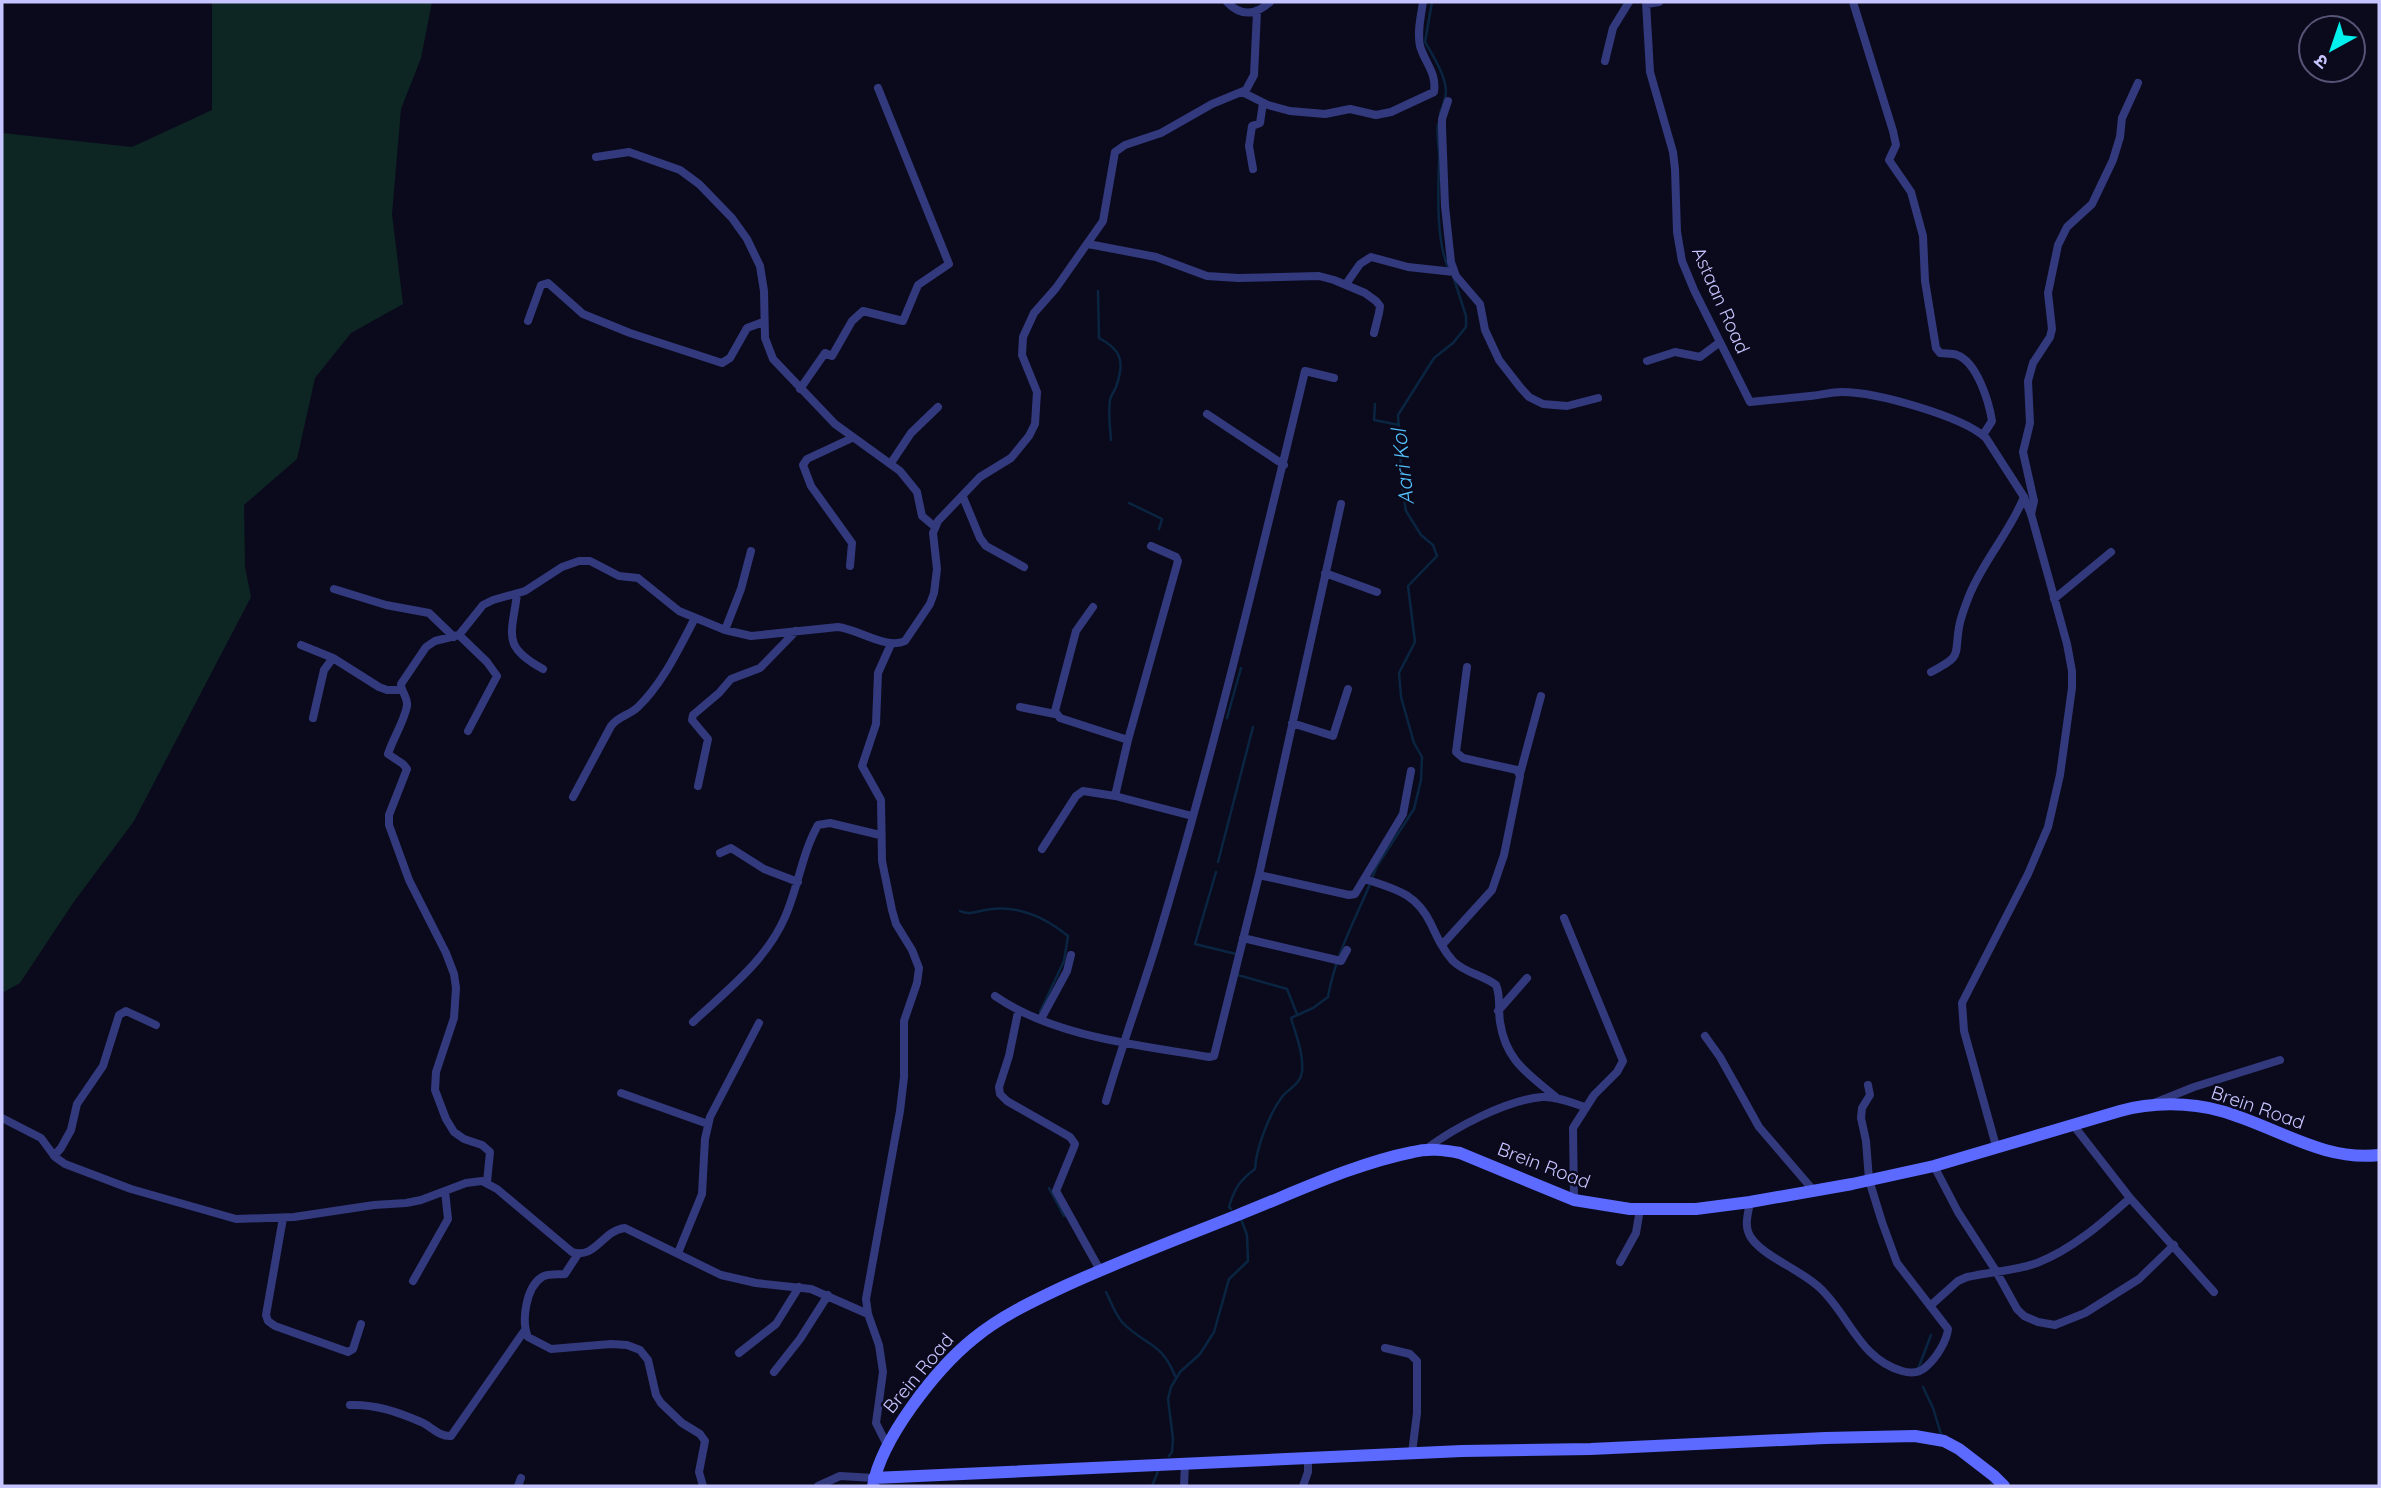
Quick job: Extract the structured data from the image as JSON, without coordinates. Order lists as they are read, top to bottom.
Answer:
{
  "streets": {
    "street": ["Astaan Road", "Brein Road"]
  },
  "water": ["Aari Kol"],
  "north": "bottom left"
}
